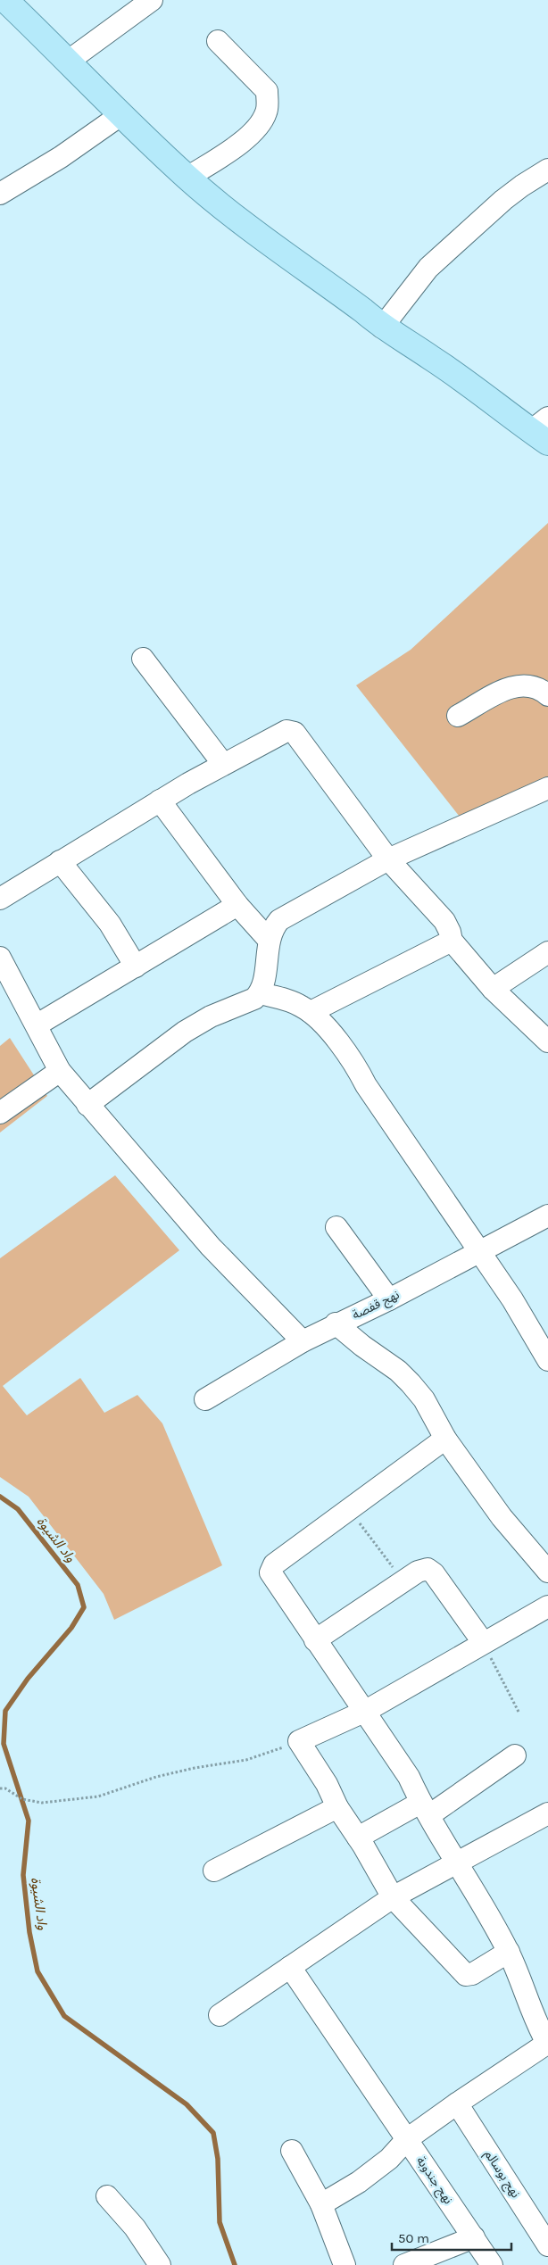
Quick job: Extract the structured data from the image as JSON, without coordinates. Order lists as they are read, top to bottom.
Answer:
{
  "streets": {
    "street": ["نهج قفصة", "نهج بوسالم", "نهج جندوبة"]
  },
  "water": ["واد الشيوة"],
  "scale_bar": "50 m"
}
